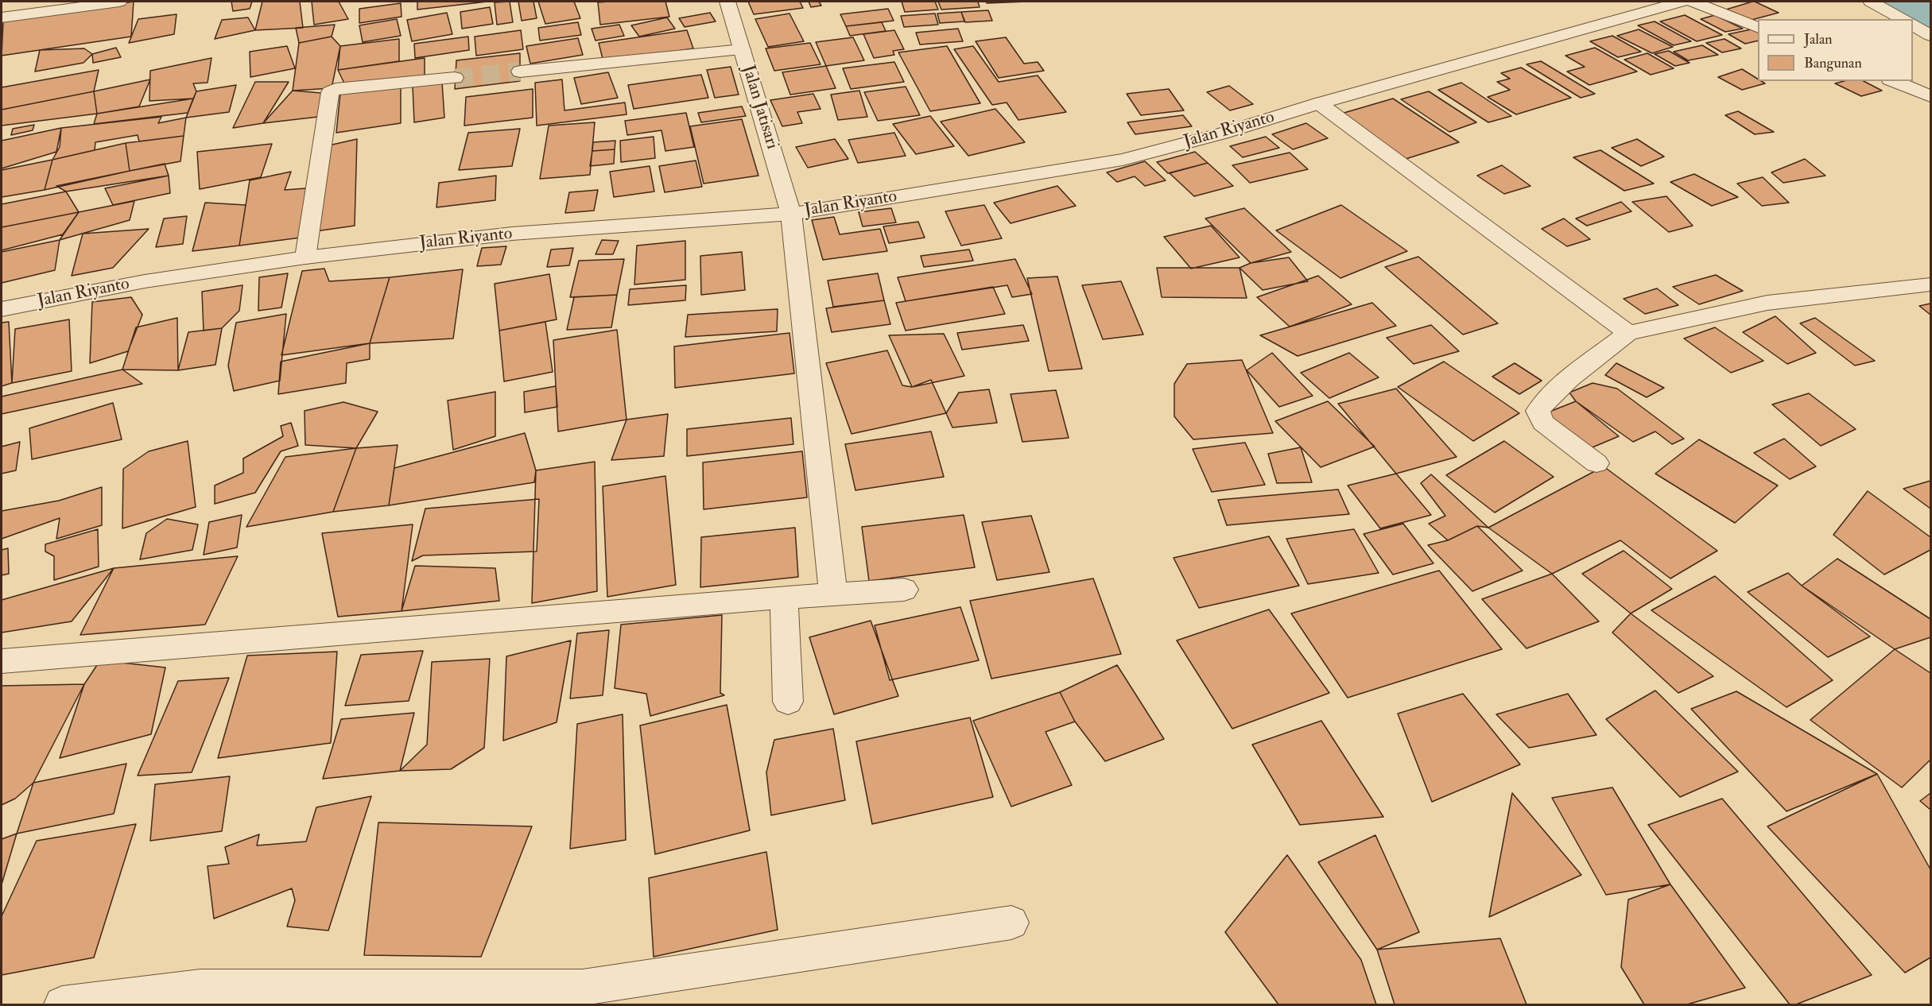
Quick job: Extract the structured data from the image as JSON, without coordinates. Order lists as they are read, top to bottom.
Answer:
{
  "streets": {
    "street": ["Jalan Jatisari", "Jalan Riyanto"]
  },
  "crossings": [
    ["Jalan Jatisari", "Jalan Riyanto"]
  ],
  "legend": ["Jalan", "Bangunan"]
}
